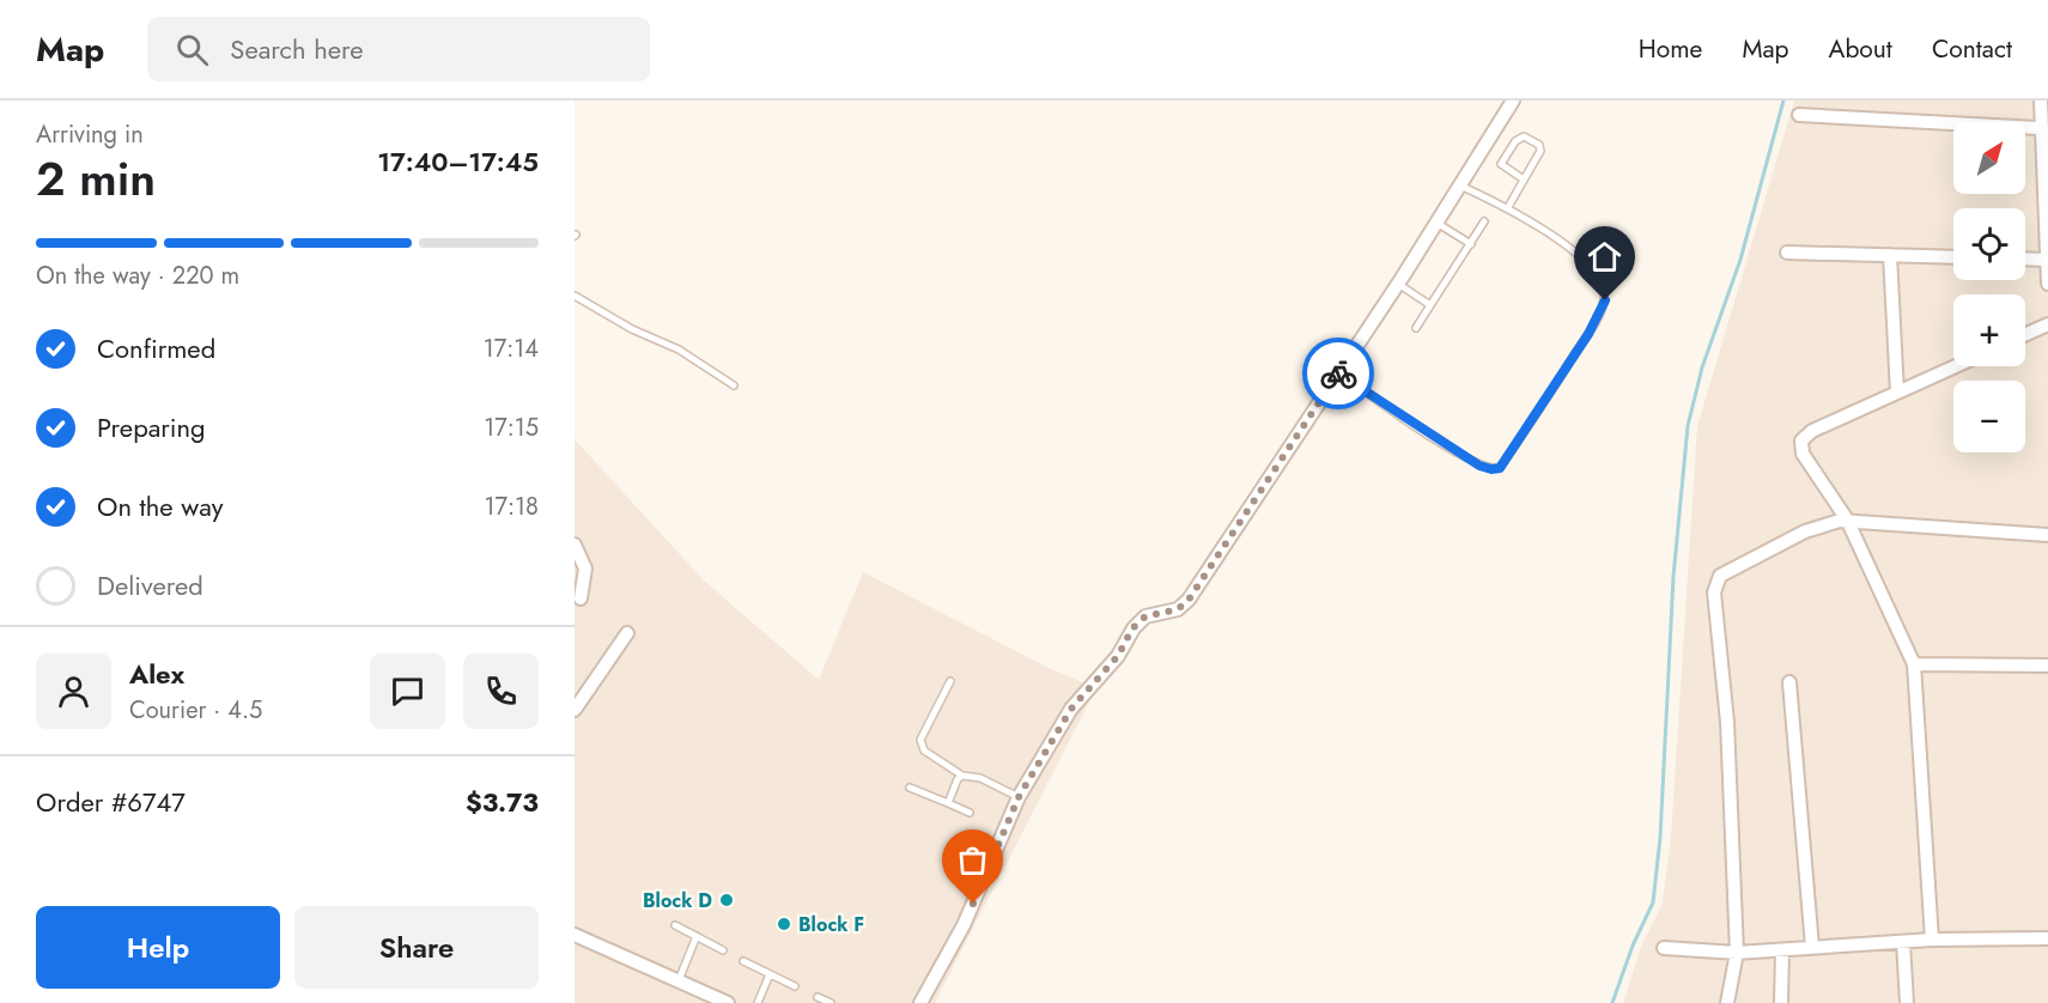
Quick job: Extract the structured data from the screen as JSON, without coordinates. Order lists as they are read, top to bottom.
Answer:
{
  "places": ["Block D", "Block F"],
  "north": "top right",
  "page": {
    "header": "Map",
    "search": "Search here",
    "nav": [
      "Home",
      "Map",
      "About",
      "Contact"
    ],
    "heading": ["2 min", "Arriving in", "17:40–17:45"],
    "panel": [
      "Alex",
      "Courier · 4.5",
      "Order #6747",
      "$3.73"
    ],
    "map_buttons": ["+", "−"],
    "bar": "On the way · 220 m",
    "list": [
      ["Confirmed", "17:14"],
      ["Preparing", "17:15"],
      ["On the way", "17:18"],
      "Delivered"
    ],
    "buttons": ["Help", "Share"]
  }
}
